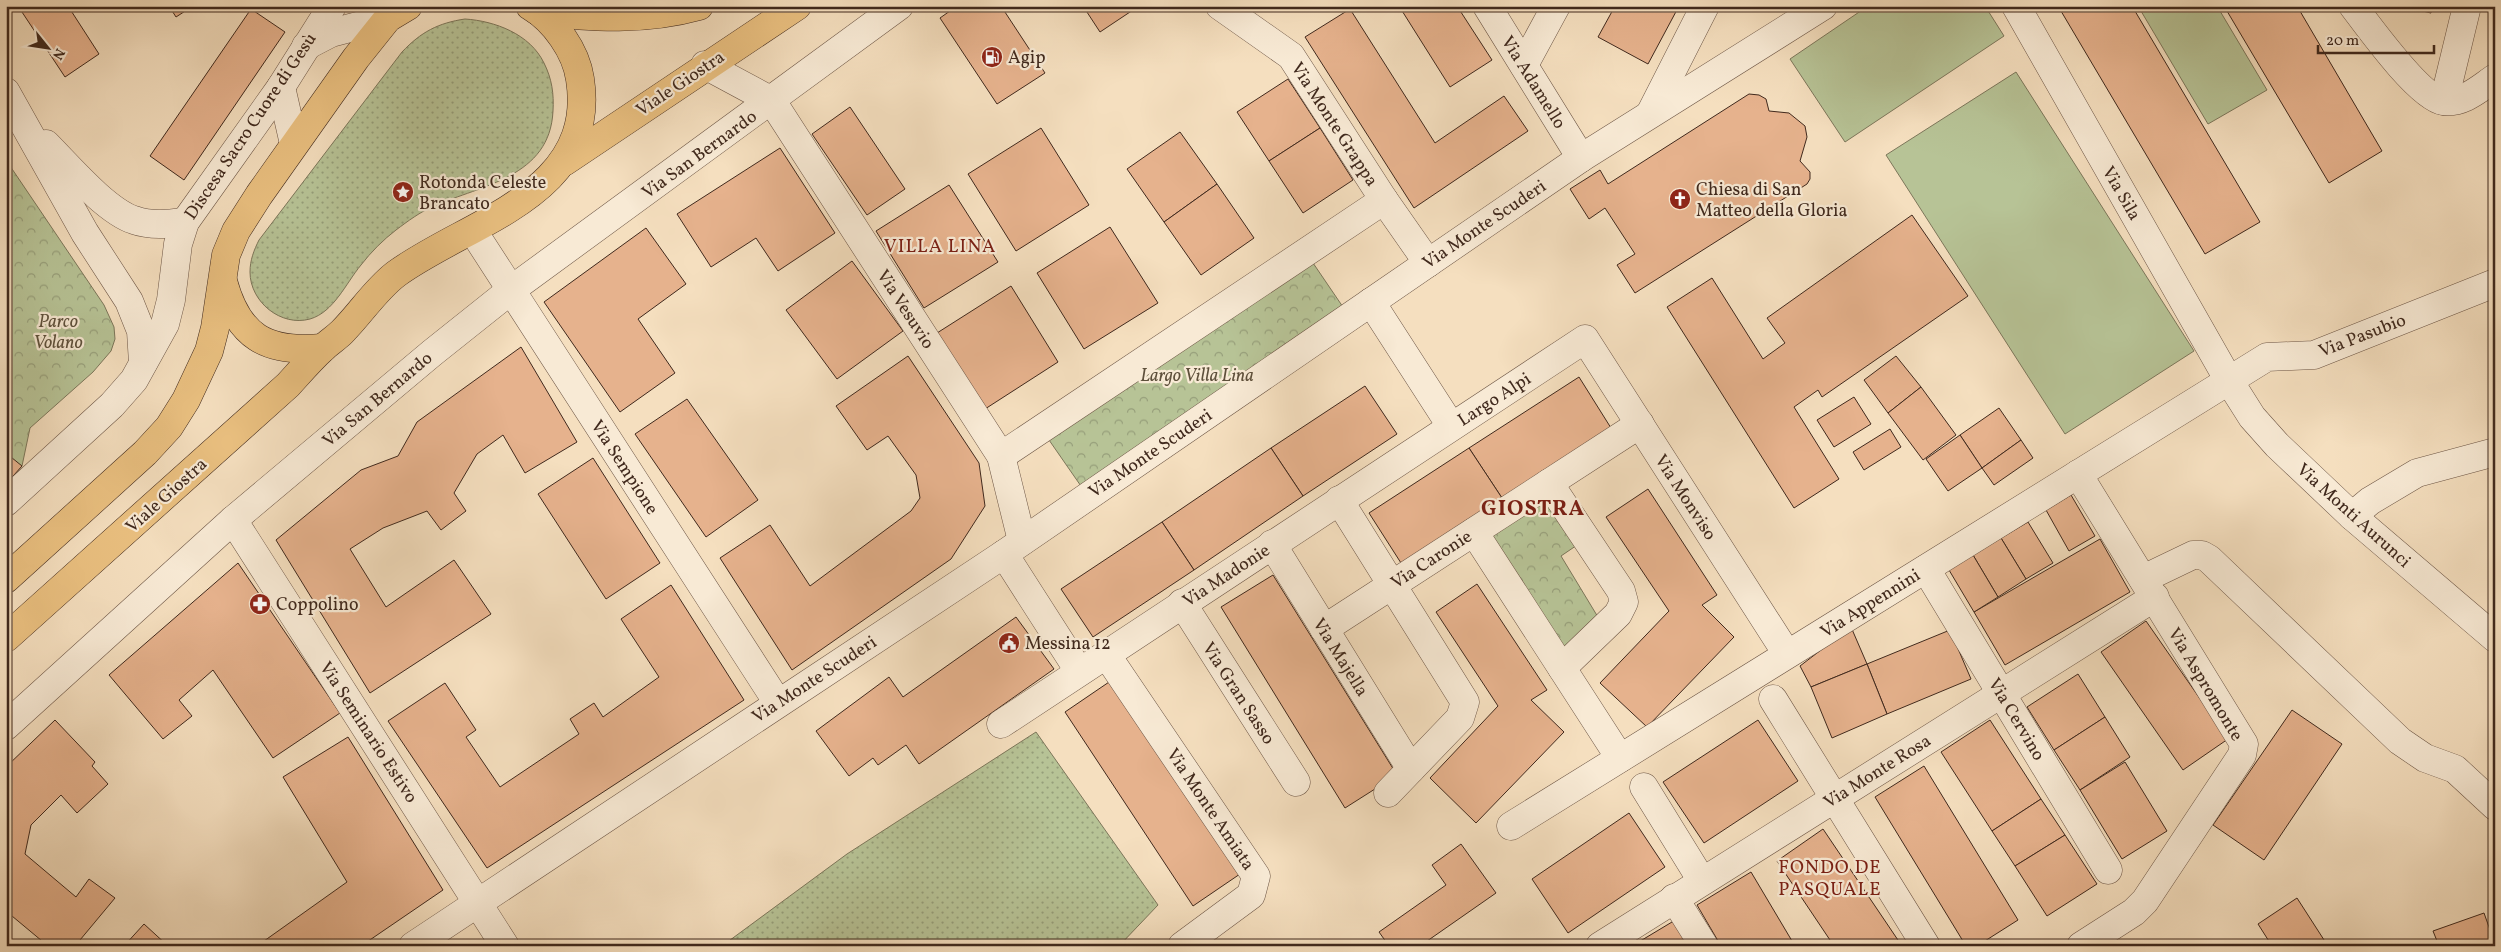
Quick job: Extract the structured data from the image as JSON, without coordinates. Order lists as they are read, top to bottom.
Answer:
{
  "streets": {
    "main road": ["Viale Giostra"],
    "street": [
      "Via Adamello",
      "Via Monte Grappa",
      "Discesa Sacro Cuore di Gesù",
      "Via San Bernardo",
      "Via Sila",
      "Via Monte Scuderi",
      "Via Vesuvio",
      "Via Pasubio",
      "Largo Alpi",
      "Via Sempione",
      "Via Monviso",
      "Via Monti Aurunci",
      "Via Caronie",
      "Via Madonie",
      "Via Appennini",
      "Via Majella",
      "Via Aspromonte",
      "Via Gran Sasso",
      "Via Cervino",
      "Via Seminario Estivo",
      "Via Monte Rosa",
      "Via Monte Amiata"
    ]
  },
  "crossings": [
    ["Via Adamello", "Via Monte Scuderi"],
    ["Viale Giostra", "Via Vesuvio"],
    ["Viale Giostra", "Via Sempione"],
    ["Via Monte Grappa", "Via Monte Scuderi"],
    ["Via San Bernardo", "Via Vesuvio"],
    ["Via San Bernardo", "Via Sempione"],
    ["Via San Bernardo", "Via Seminario Estivo"],
    ["Via Sila", "Via Pasubio"],
    ["Via Sila", "Via Monti Aurunci"],
    ["Via Sila", "Via Appennini"],
    ["Via Monte Scuderi", "Via Vesuvio"],
    ["Via Monte Scuderi", "Largo Alpi"],
    ["Via Monte Scuderi", "Via Sempione"],
    ["Via Monte Scuderi", "Via Seminario Estivo"],
    ["Via Vesuvio", "Via Madonie"],
    ["Via Pasubio", "Via Monti Aurunci"],
    ["Via Pasubio", "Via Appennini"],
    ["Largo Alpi", "Via Monviso"],
    ["Largo Alpi", "Via Madonie"],
    ["Via Monviso", "Via Caronie"],
    ["Via Monviso", "Via Appennini"],
    ["Via Monti Aurunci", "Via Appennini"],
    ["Via Caronie", "Via Majella"],
    ["Via Madonie", "Via Majella"],
    ["Via Madonie", "Via Gran Sasso"],
    ["Via Madonie", "Via Monte Amiata"],
    ["Via Appennini", "Via Aspromonte"],
    ["Via Appennini", "Via Cervino"],
    ["Via Aspromonte", "Via Monte Rosa"],
    ["Via Cervino", "Via Monte Rosa"]
  ],
  "districts": ["VILLA LINA", "GIOSTRA", "FONDO DE PASQUALE"],
  "parks": ["Parco Volano", "Largo Villa Lina"],
  "places": {
    "fuel station": ["Agip"],
    "place": ["Rotonda Celeste Brancato"],
    "church": ["Chiesa di San Matteo della Gloria"],
    "pharmacy": ["Coppolino"],
    "public building": ["Messina 12"]
  },
  "scale_bar": "20 m",
  "north": "bottom right"
}
